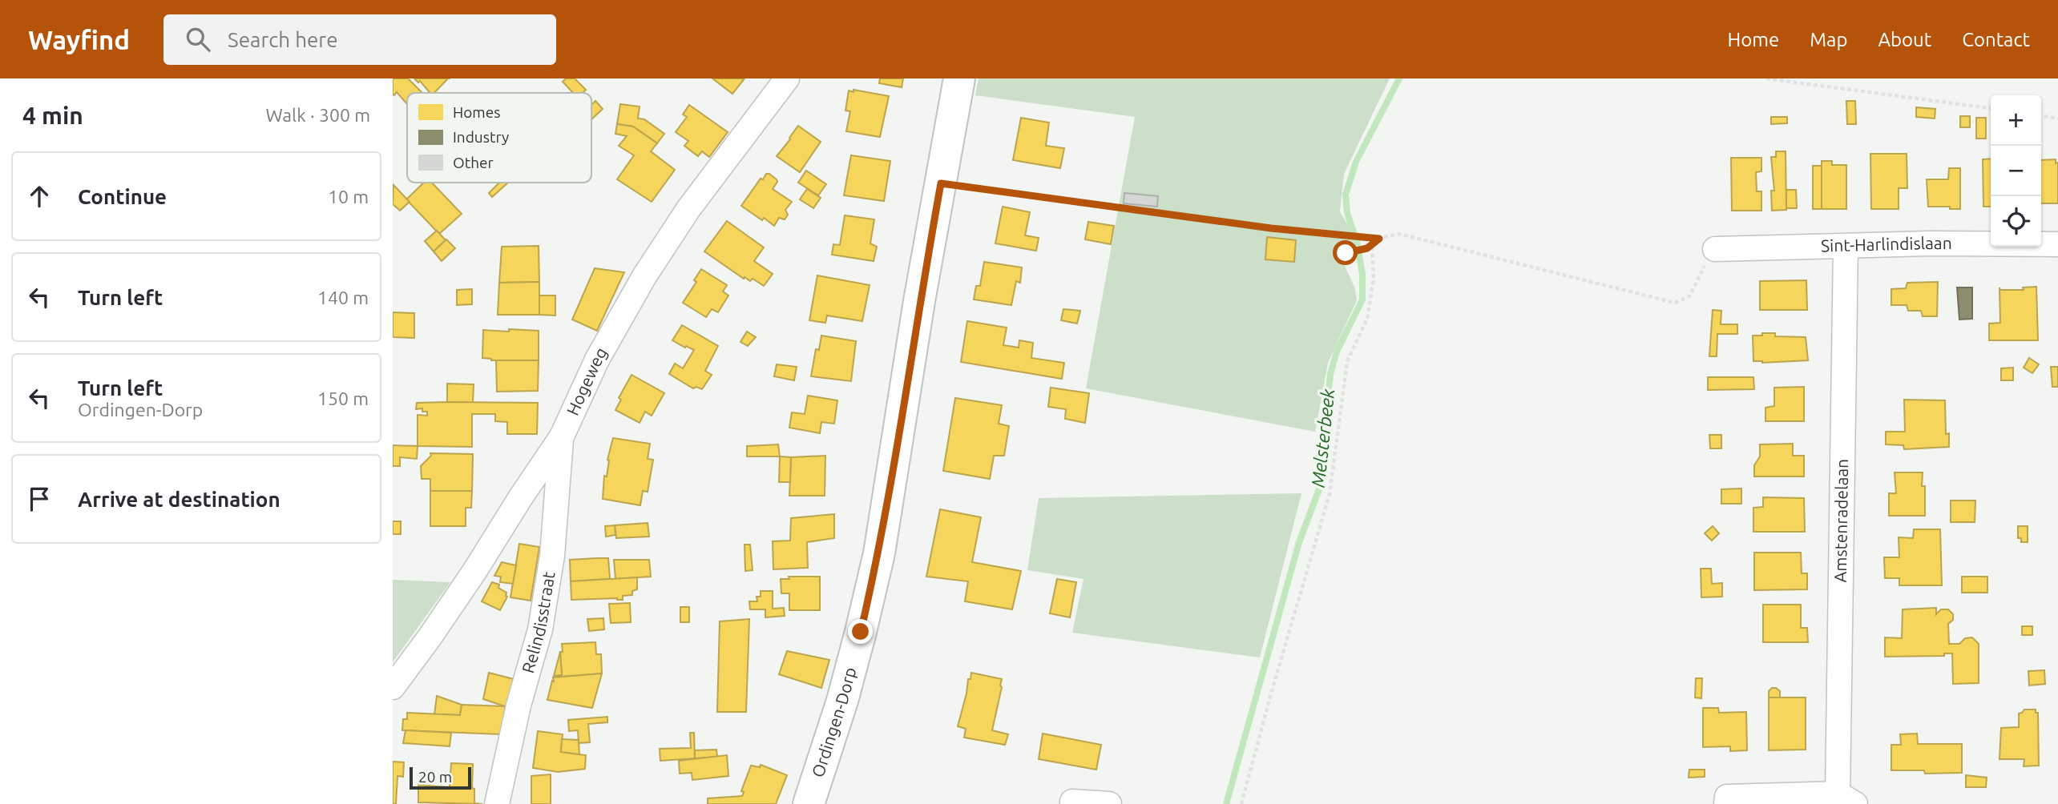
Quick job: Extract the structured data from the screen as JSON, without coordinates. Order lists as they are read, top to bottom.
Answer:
{
  "streets": {
    "main road": ["Ordingen-Dorp"],
    "street": [
      "Sint-Harlindislaan",
      "Hogeweg",
      "Amstenradelaan",
      "Relindisstraat"
    ]
  },
  "crossings": [
    ["Sint-Harlindislaan", "Amstenradelaan"],
    ["Hogeweg", "Relindisstraat"]
  ],
  "water": ["Melsterbeek"],
  "legend": ["Homes", "Industry", "Other"],
  "scale_bar": "20 m",
  "page": {
    "header": "Wayfind",
    "search": "Search here",
    "nav": [
      "Home",
      "Map",
      "About",
      "Contact"
    ],
    "heading": ["4 min", "Walk · 300 m"],
    "map_buttons": ["+", "−"],
    "list": [
      ["Continue", "10 m"],
      ["Turn left", "140 m"],
      ["Turn left", "Ordingen-Dorp", "150 m"],
      "Arrive at destination"
    ],
    "scale": "20 m"
  }
}
